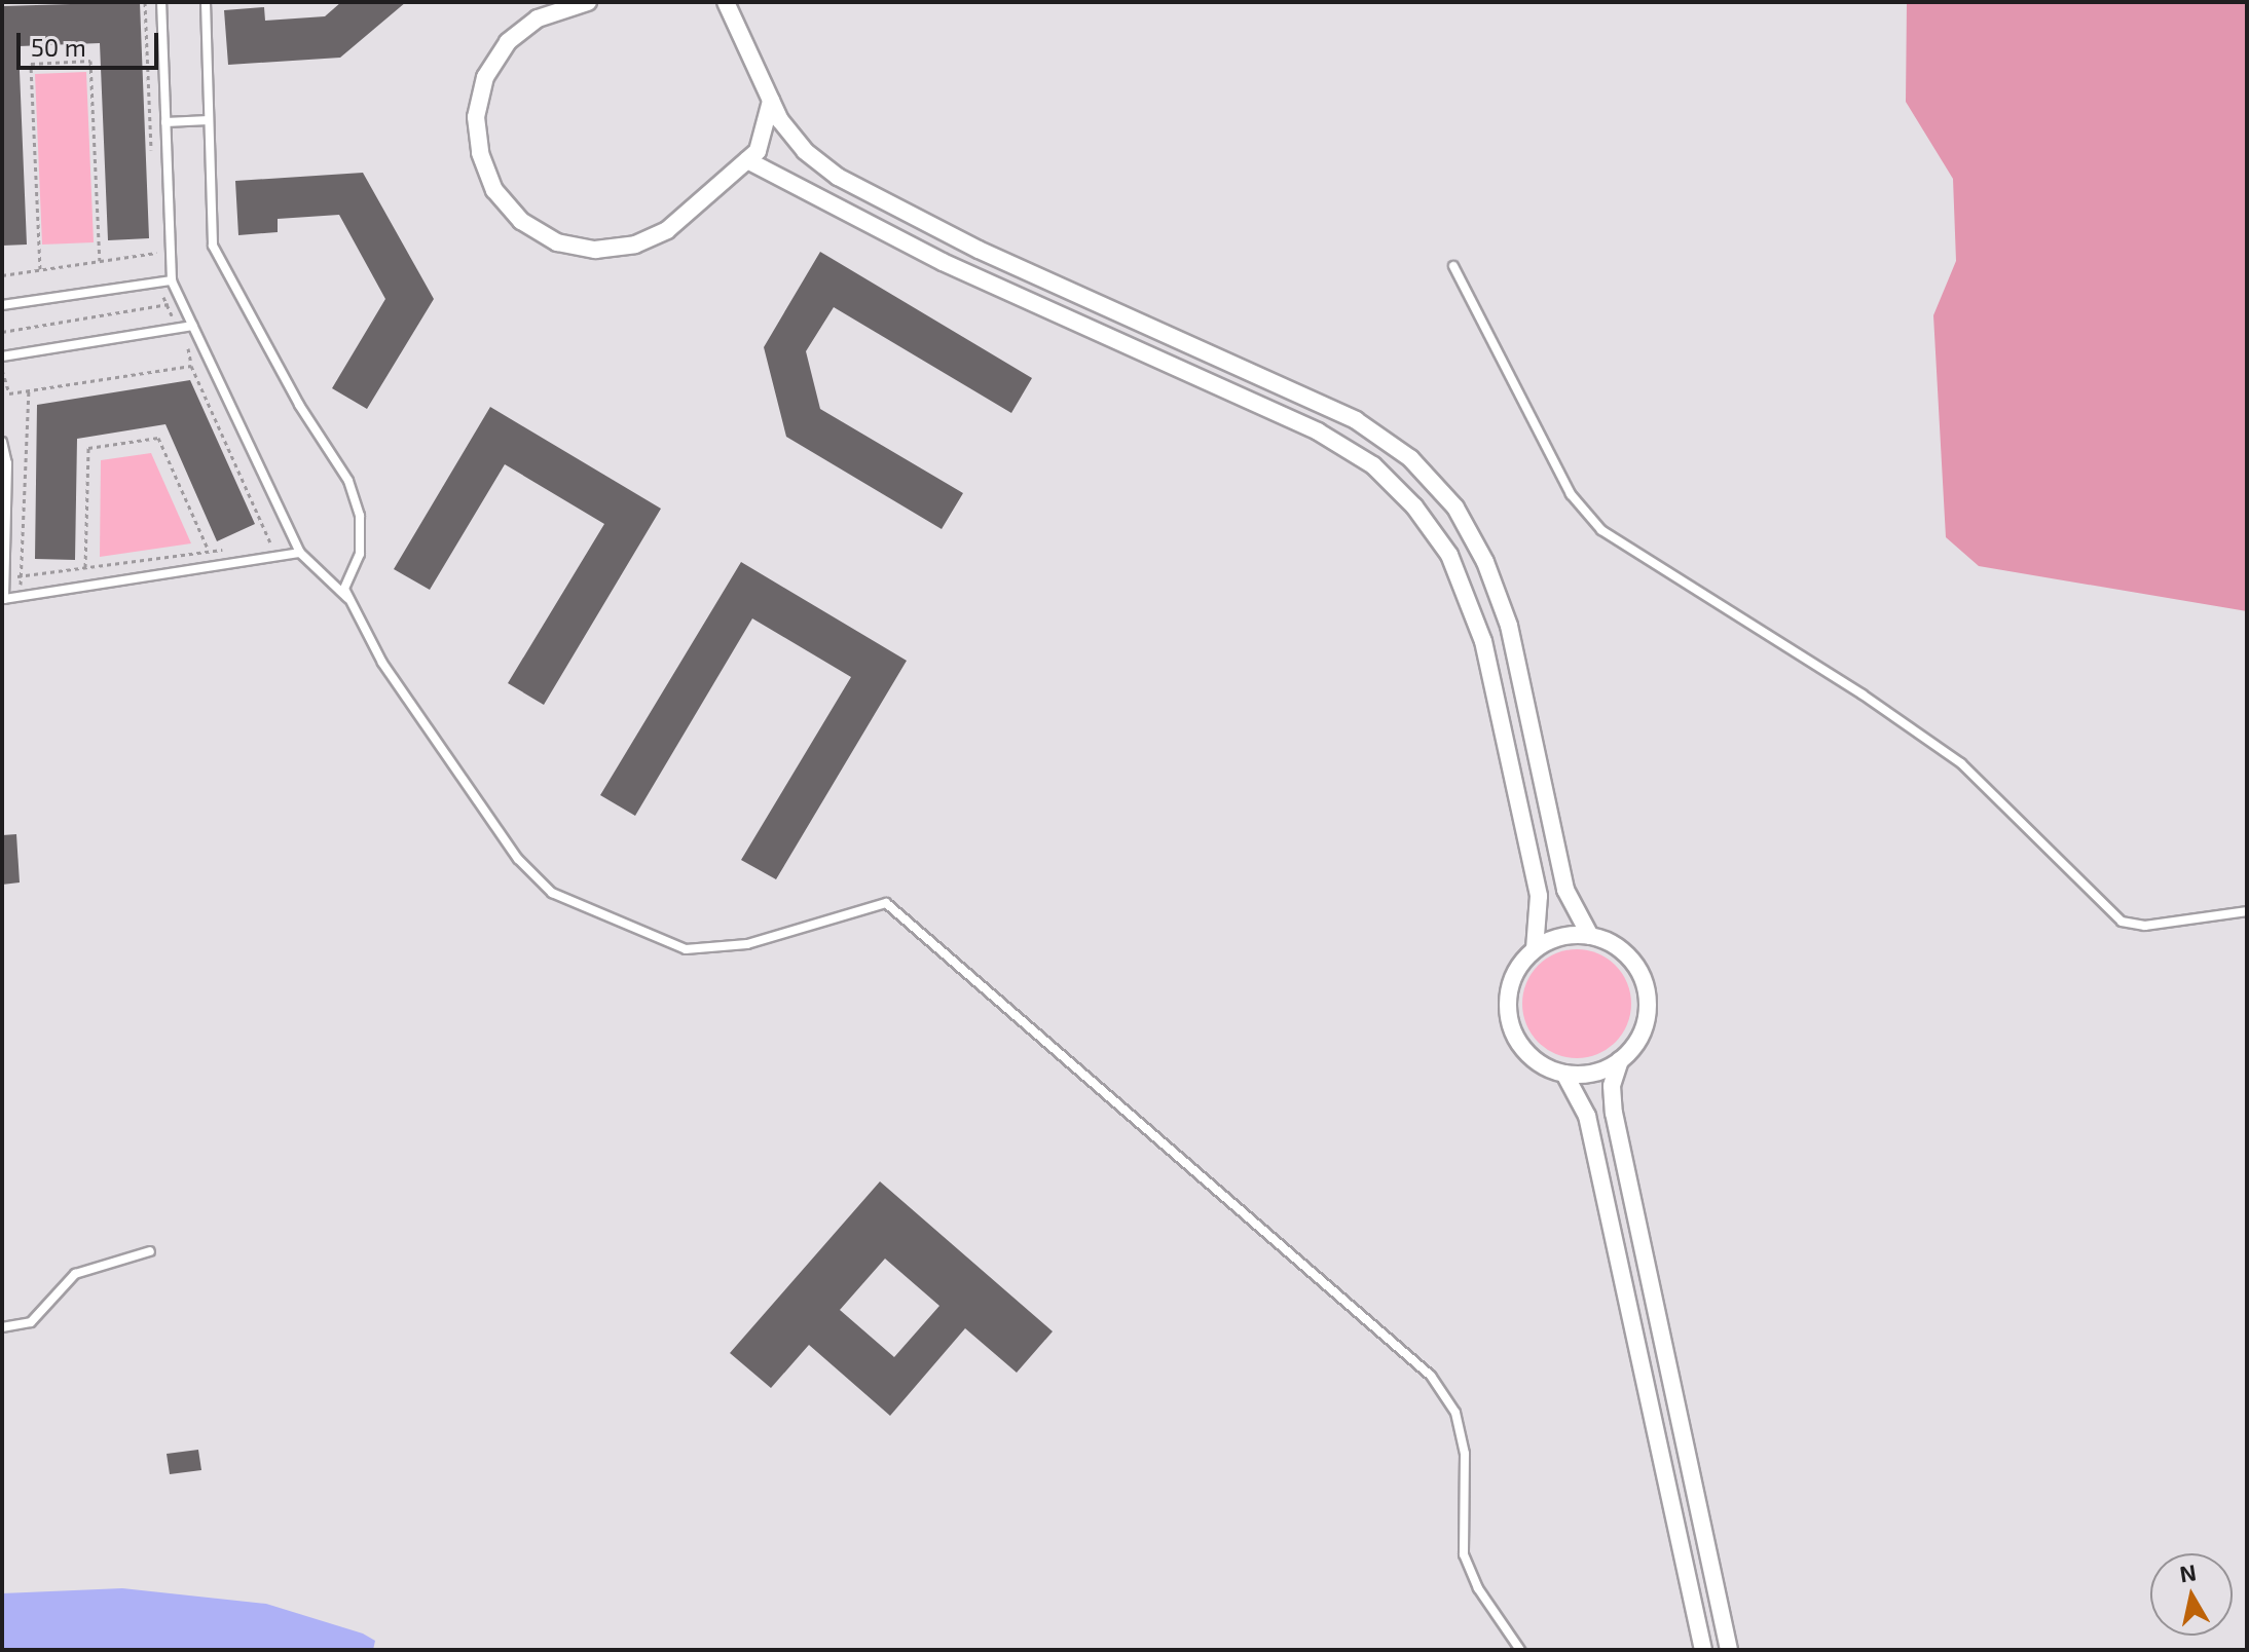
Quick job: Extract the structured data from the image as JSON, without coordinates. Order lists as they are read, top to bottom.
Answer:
{
  "scale_bar": "50 m",
  "north": "top"
}
